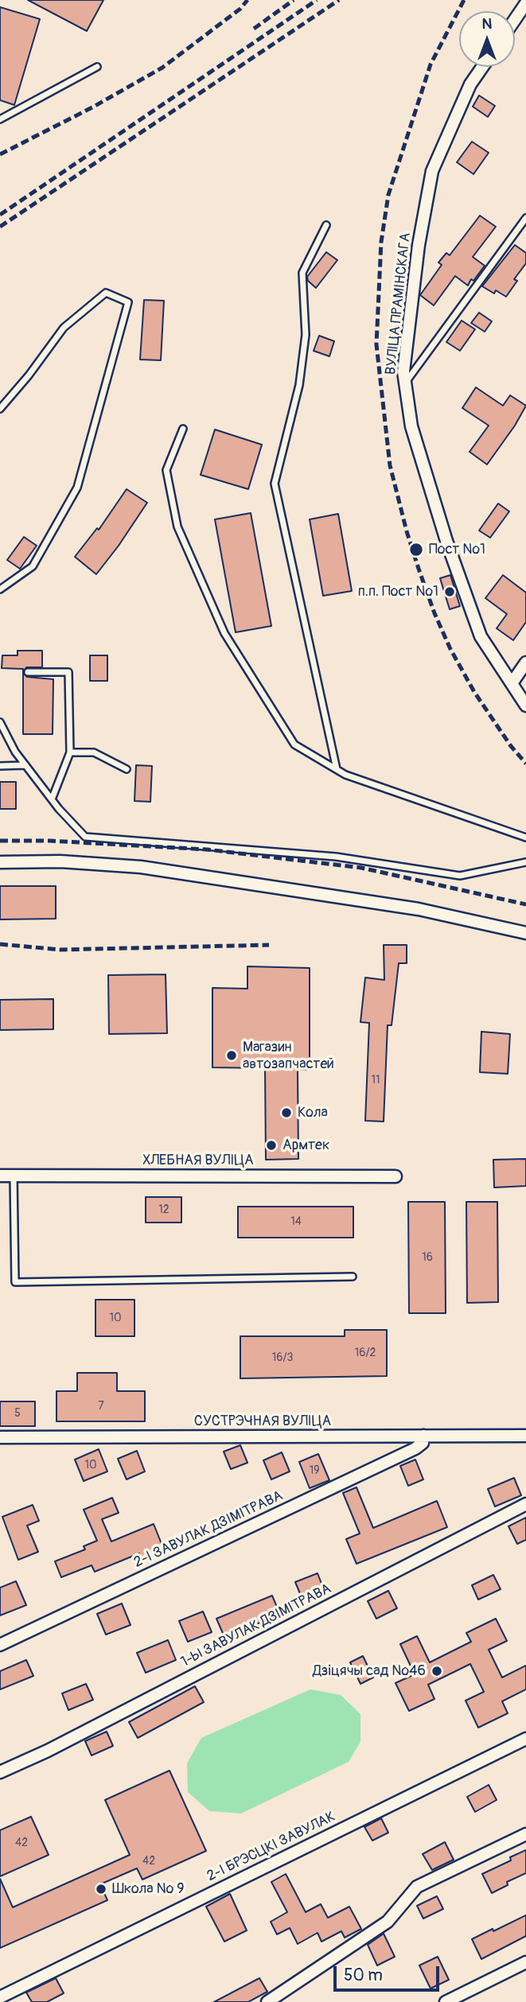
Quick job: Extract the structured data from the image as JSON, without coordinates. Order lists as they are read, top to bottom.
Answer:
{
  "streets": {
    "street": [
      "ВУЛІЦА ПРАМІНСКАГА",
      "ХЛЕБНАЯ ВУЛІЦА",
      "СУСТРЭЧНАЯ ВУЛІЦА",
      "2-І ЗАВУЛАК ДЗІМІТРАВА",
      "1-Ы ЗАВУЛАК ДЗІМІТРАВА",
      "2-І БРЭСЦКІ ЗАВУЛАК"
    ]
  },
  "crossings": [
    ["СУСТРЭЧНАЯ ВУЛІЦА", "2-І ЗАВУЛАК ДЗІМІТРАВА"]
  ],
  "places": [
    "Пост №1",
    "п.п. Пост №1",
    "Магазин автозапчастей",
    "Кола",
    "Армтек",
    "Дзіцячы сад №46",
    "Школа № 9"
  ],
  "house_numbers": [
    "11",
    "12",
    "14",
    "16",
    "10",
    "16/2",
    "16/3",
    "7",
    "5",
    "10",
    "19",
    "42",
    "42"
  ],
  "scale_bar": "50 m",
  "north": "top"
}
